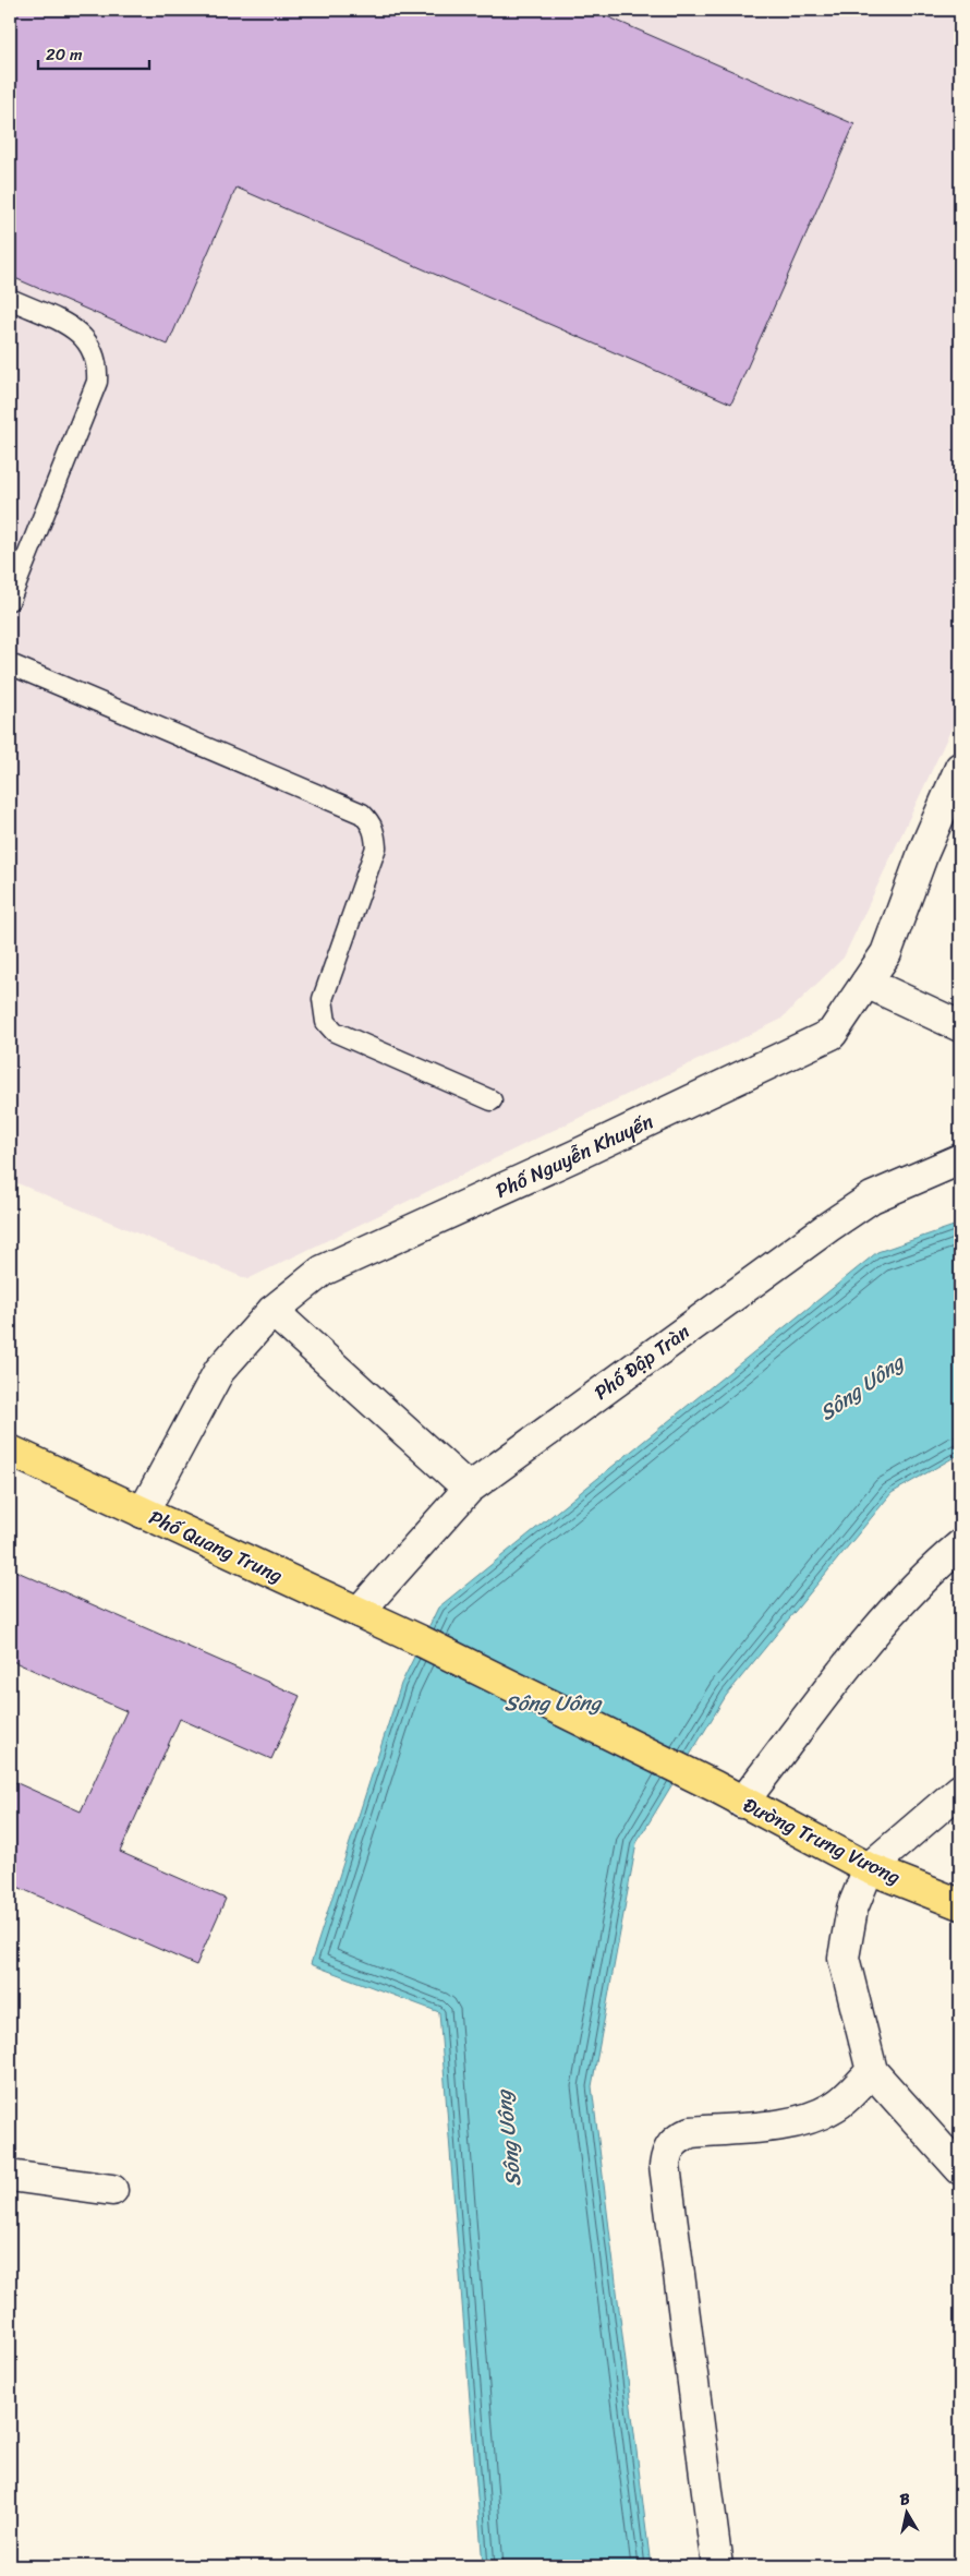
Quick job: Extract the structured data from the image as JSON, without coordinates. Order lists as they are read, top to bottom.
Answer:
{
  "streets": {
    "main road": ["Phố Quang Trung", "Đường Trưng Vương"],
    "street": ["Phố Nguyễn Khuyến", "Phố Đập Tràn"]
  },
  "crossings": [
    ["Phố Nguyễn Khuyến", "Phố Quang Trung"],
    ["Phố Đập Tràn", "Phố Quang Trung"],
    ["Phố Quang Trung", "Đường Trưng Vương"]
  ],
  "water": ["Sông Uông"],
  "scale_bar": "20 m",
  "north": "top"
}
